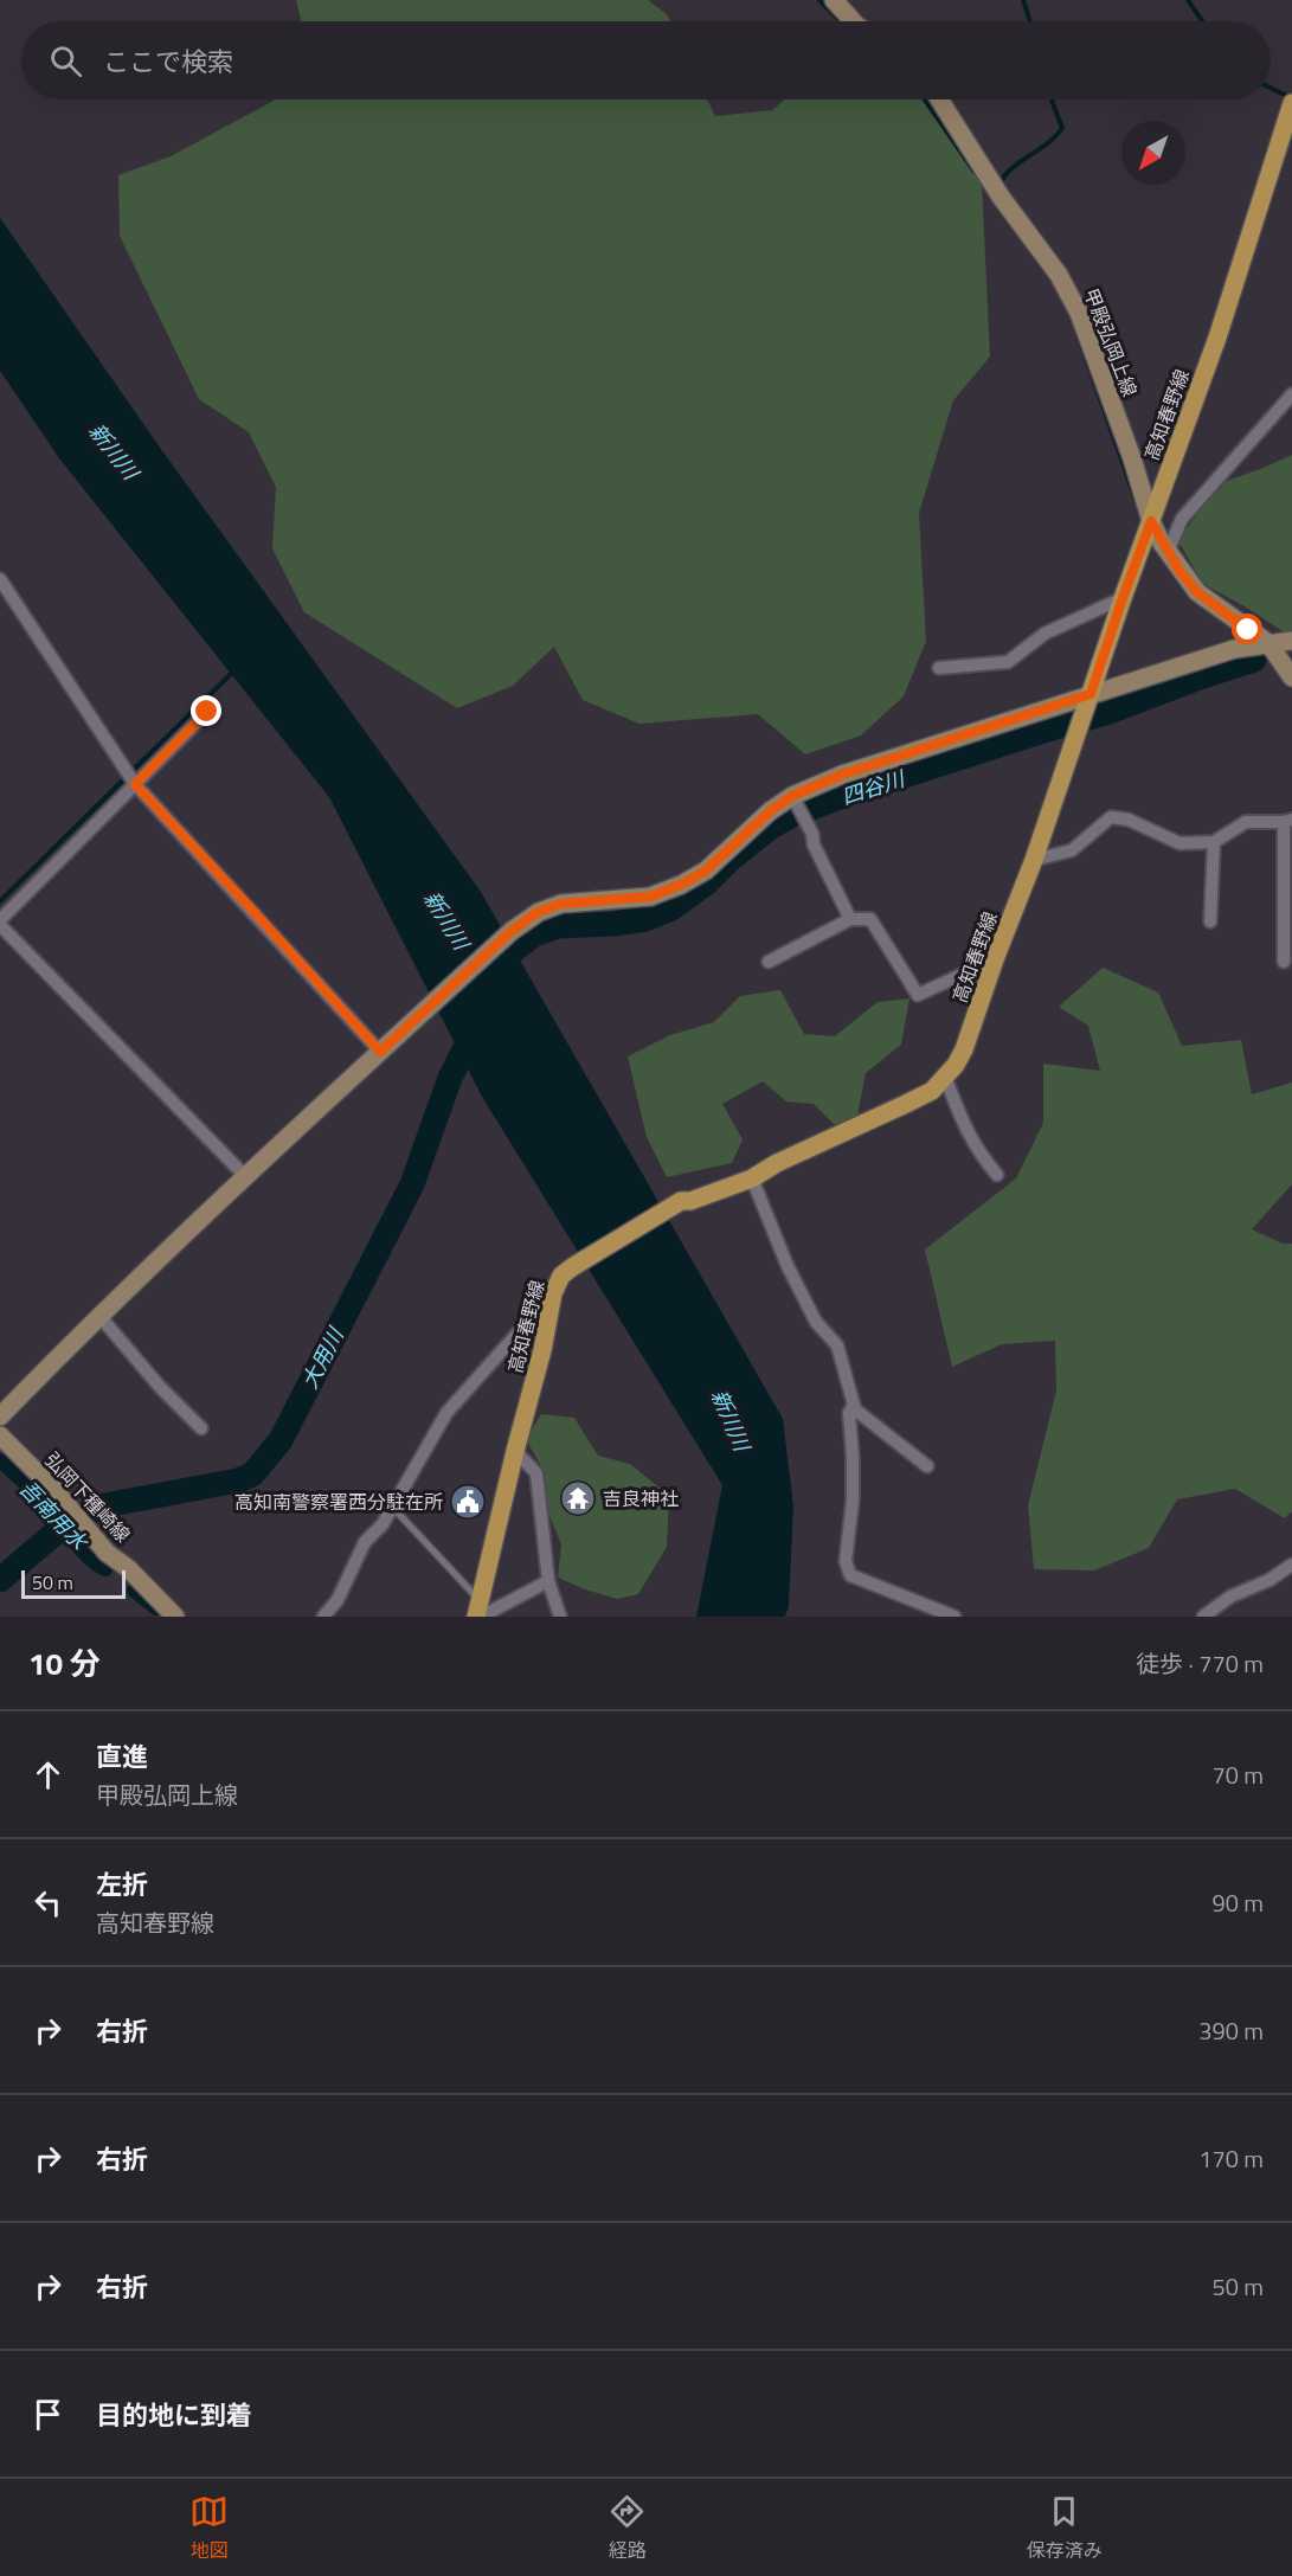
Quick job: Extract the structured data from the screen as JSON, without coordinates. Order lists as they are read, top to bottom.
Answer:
{
  "streets": {
    "main road": ["高知春野線"],
    "street": ["甲殿弘岡上線", "弘岡下種崎線"]
  },
  "crossings": [
    ["甲殿弘岡上線", "高知春野線"]
  ],
  "water": [
    "新川川",
    "四谷川",
    "大用川",
    "吾南用水"
  ],
  "places": {
    "temple": ["吉良神社"],
    "public building": ["高知南警察署西分駐在所"]
  },
  "scale_bar": "50 m",
  "north": "bottom left",
  "page": {
    "search": "ここで検索",
    "scale": "50 m",
    "heading": ["10 分", "徒歩 · 770 m"],
    "list": [
      ["直進", "甲殿弘岡上線", "70 m"],
      ["左折", "高知春野線", "90 m"],
      ["右折", "390 m"],
      ["右折", "170 m"],
      ["右折", "50 m"],
      "目的地に到着"
    ],
    "nav": ["地図", "経路", "保存済み"]
  }
}
